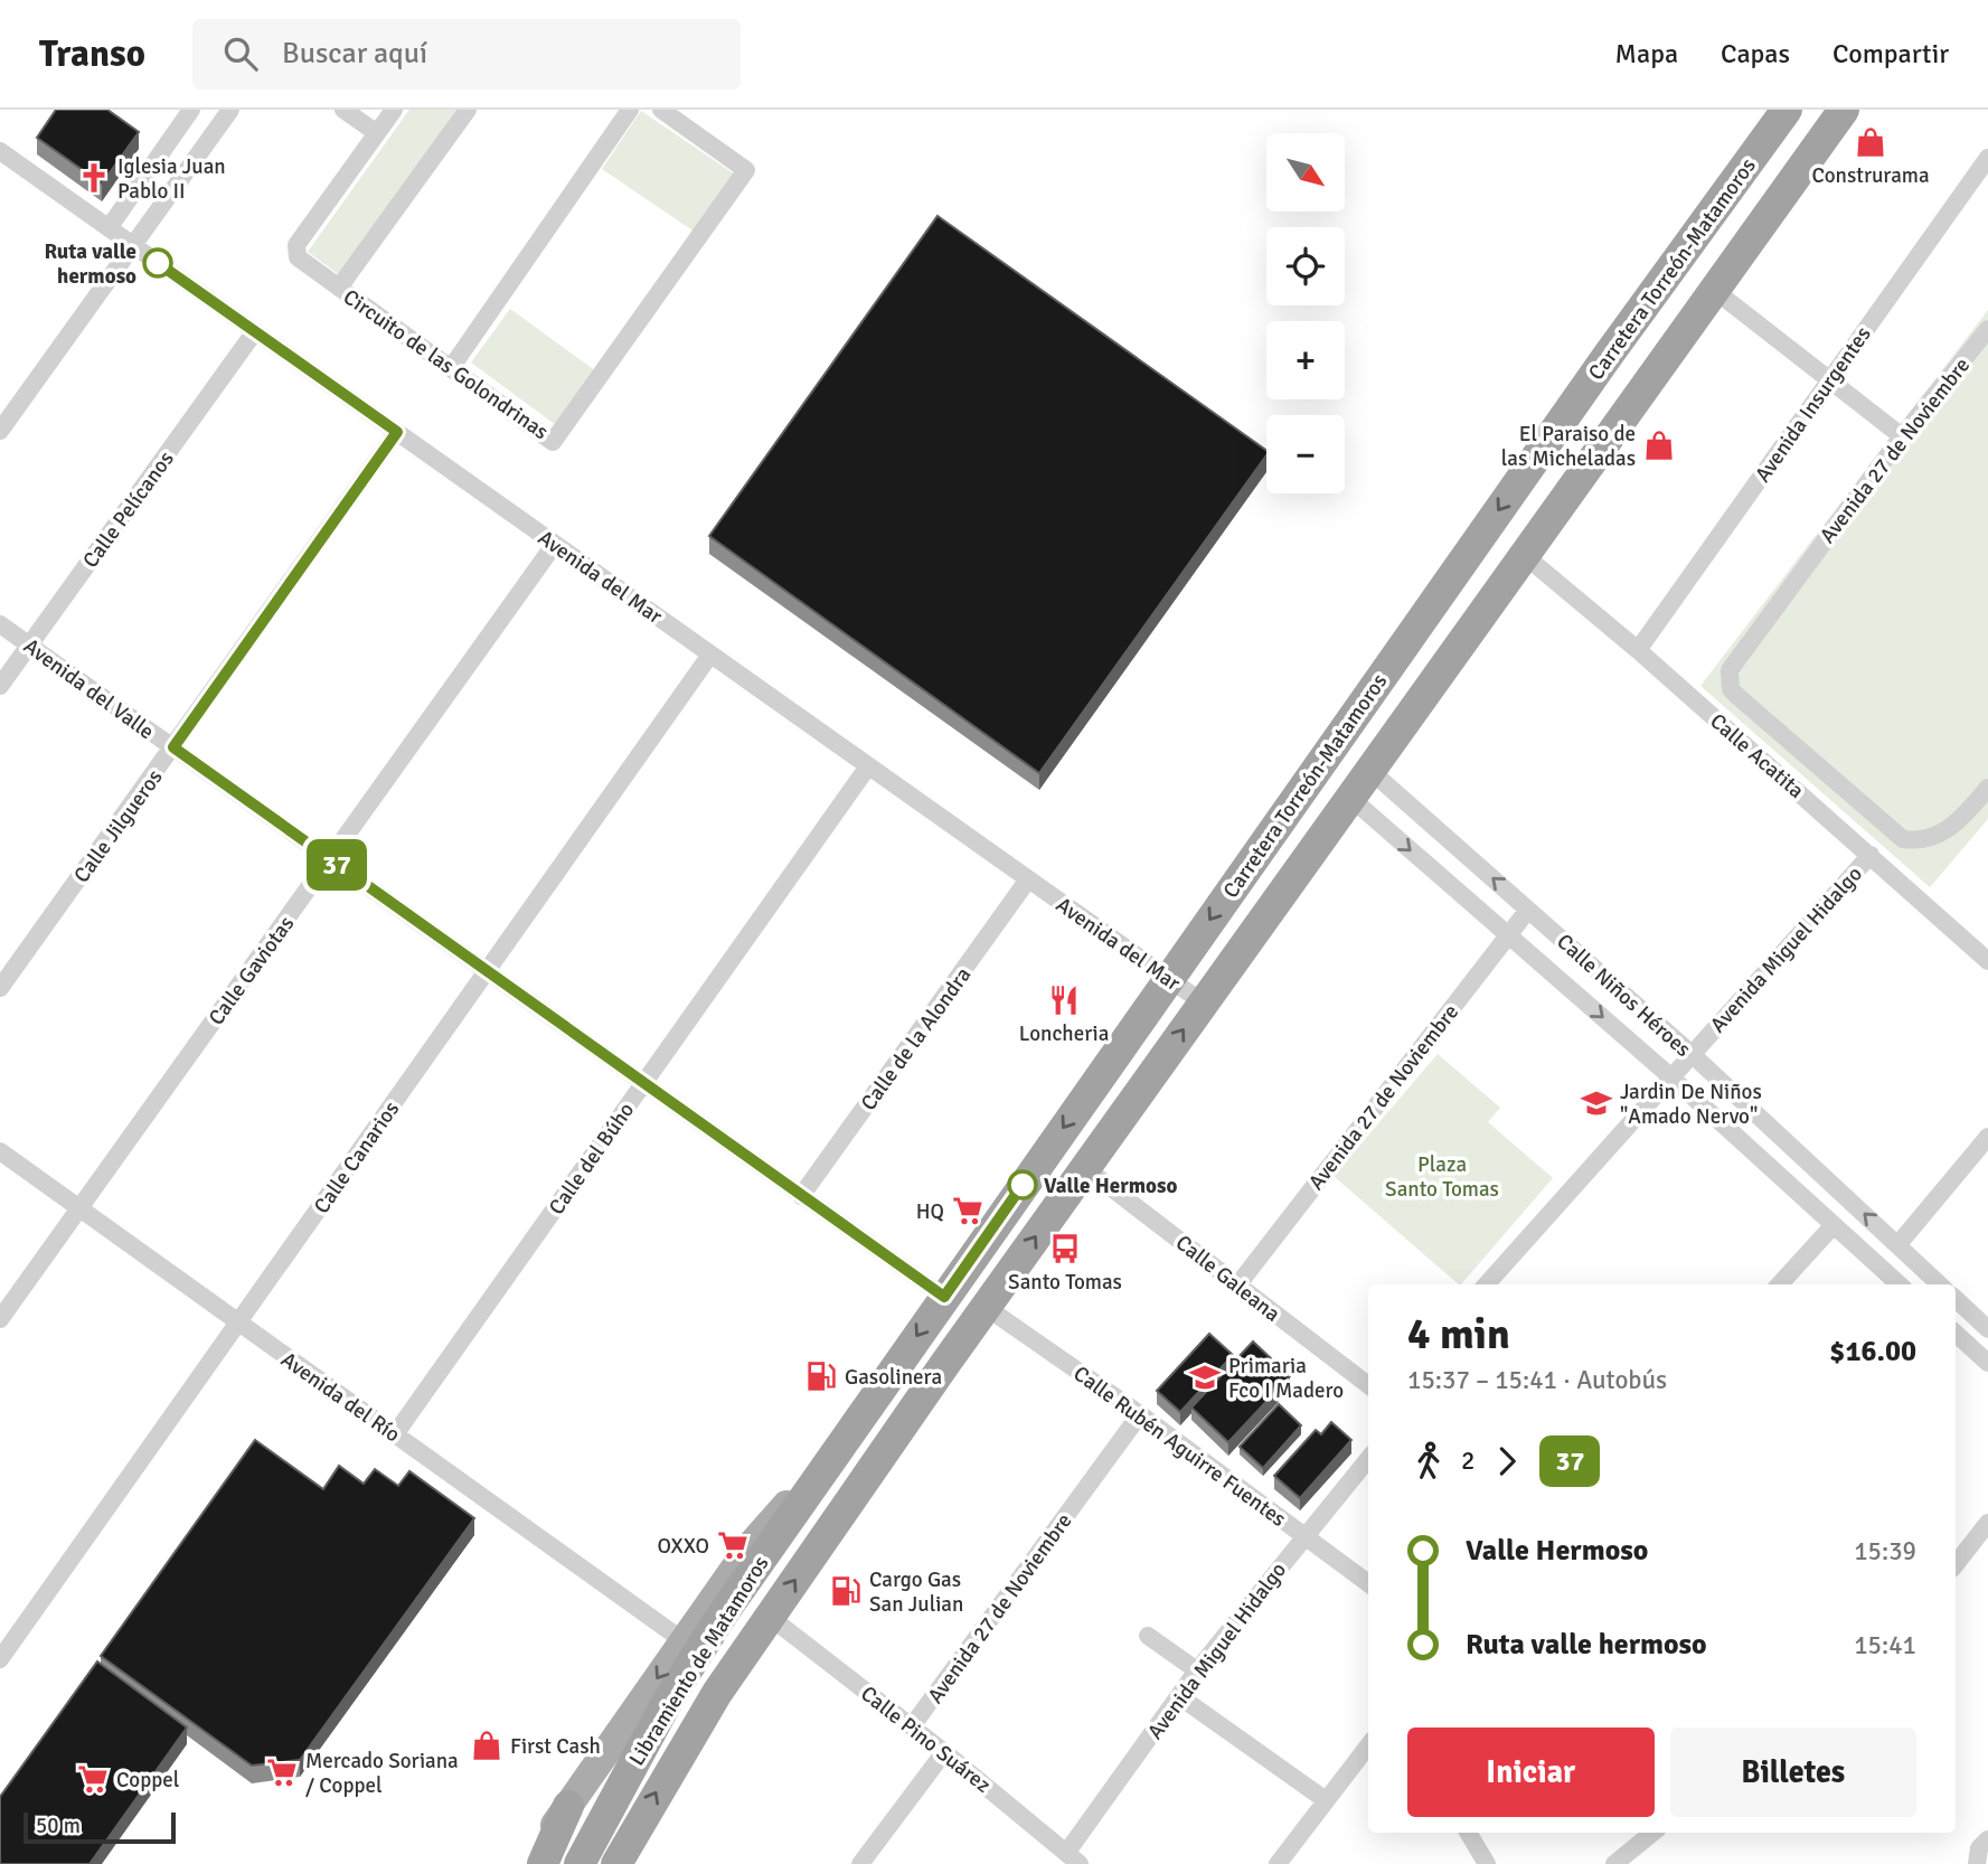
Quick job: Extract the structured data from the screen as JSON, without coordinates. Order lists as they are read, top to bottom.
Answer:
{
  "streets": {
    "highway": ["Carretera Torreón-Matamoros", "Libramiento de Matamoros"],
    "street": [
      "Circuito de las Golondrinas",
      "Avenida Insurgentes",
      "Avenida 27 de Noviembre",
      "Calle Pelícanos",
      "Avenida del Mar",
      "Avenida del Valle",
      "Calle Acatita",
      "Calle Jilgueros",
      "Avenida Miguel Hidalgo",
      "Calle Gaviotas",
      "Calle Niños Héroes",
      "Calle de la Alondra",
      "Calle Canarios",
      "Calle del Búho",
      "Calle Galeana",
      "Avenida del Río",
      "Calle Rubén Aguirre Fuentes",
      "Calle Pino Suárez"
    ]
  },
  "crossings": [
    ["Carretera Torreón-Matamoros", "Avenida del Mar"],
    ["Carretera Torreón-Matamoros", "Avenida del Valle"],
    ["Carretera Torreón-Matamoros", "Libramiento de Matamoros"],
    ["Avenida Insurgentes", "Calle Acatita"],
    ["Avenida 27 de Noviembre", "Calle Niños Héroes"],
    ["Avenida 27 de Noviembre", "Calle Galeana"],
    ["Avenida 27 de Noviembre", "Calle Rubén Aguirre Fuentes"],
    ["Avenida 27 de Noviembre", "Calle Pino Suárez"],
    ["Calle Pelícanos", "Avenida del Mar"],
    ["Calle Pelícanos", "Avenida del Valle"],
    ["Avenida del Mar", "Calle Jilgueros"],
    ["Avenida del Mar", "Calle Gaviotas"],
    ["Avenida del Mar", "Calle de la Alondra"],
    ["Avenida del Mar", "Calle Canarios"],
    ["Avenida del Mar", "Calle del Búho"],
    ["Avenida del Valle", "Calle Jilgueros"],
    ["Avenida del Valle", "Calle Gaviotas"],
    ["Avenida del Valle", "Calle de la Alondra"],
    ["Avenida del Valle", "Calle Canarios"],
    ["Avenida del Valle", "Calle del Búho"],
    ["Calle Acatita", "Avenida Miguel Hidalgo"],
    ["Avenida Miguel Hidalgo", "Calle Niños Héroes"],
    ["Avenida Miguel Hidalgo", "Calle Rubén Aguirre Fuentes"],
    ["Avenida Miguel Hidalgo", "Calle Pino Suárez"],
    ["Calle Gaviotas", "Avenida del Río"],
    ["Calle Canarios", "Avenida del Río"],
    ["Calle del Búho", "Avenida del Río"]
  ],
  "parks": ["Plaza Santo Tomas"],
  "places": {
    "shop": ["Construrama", "El Paraiso de las Micheladas", "First Cash"],
    "church": ["Iglesia Juan Pablo II"],
    "other": ["Ruta valle hermoso", "Valle Hermoso"],
    "restaurant": ["Loncheria"],
    "school or university": ["Jardin De Niños \"Amado Nervo\"", "Primaria Fco I Madero"],
    "supermarket": [
      "HQ",
      "OXXO",
      "Mercado Soriana / Coppel",
      "Coppel"
    ],
    "bus stop": ["Santo Tomas"],
    "fuel station": ["Gasolinera", "Cargo Gas San Julian"]
  },
  "lines": ["bus line 37"],
  "scale_bar": "50 m",
  "north": "bottom right",
  "page": {
    "header": "Transo",
    "search": "Buscar aquí",
    "nav": ["Mapa", "Capas", "Compartir"],
    "on_map": "37",
    "map_buttons": ["+", "−"],
    "heading": ["4 min", "15:37 – 15:41 · Autobús", "$16.00"],
    "legs": ["2", "37"],
    "list": [
      {
        "name": "Valle Hermoso",
        "value": "15:39"
      },
      {
        "name": "Ruta valle hermoso",
        "value": "15:41"
      }
    ],
    "buttons": ["Iniciar", "Billetes"],
    "scale": "50 m"
  }
}
